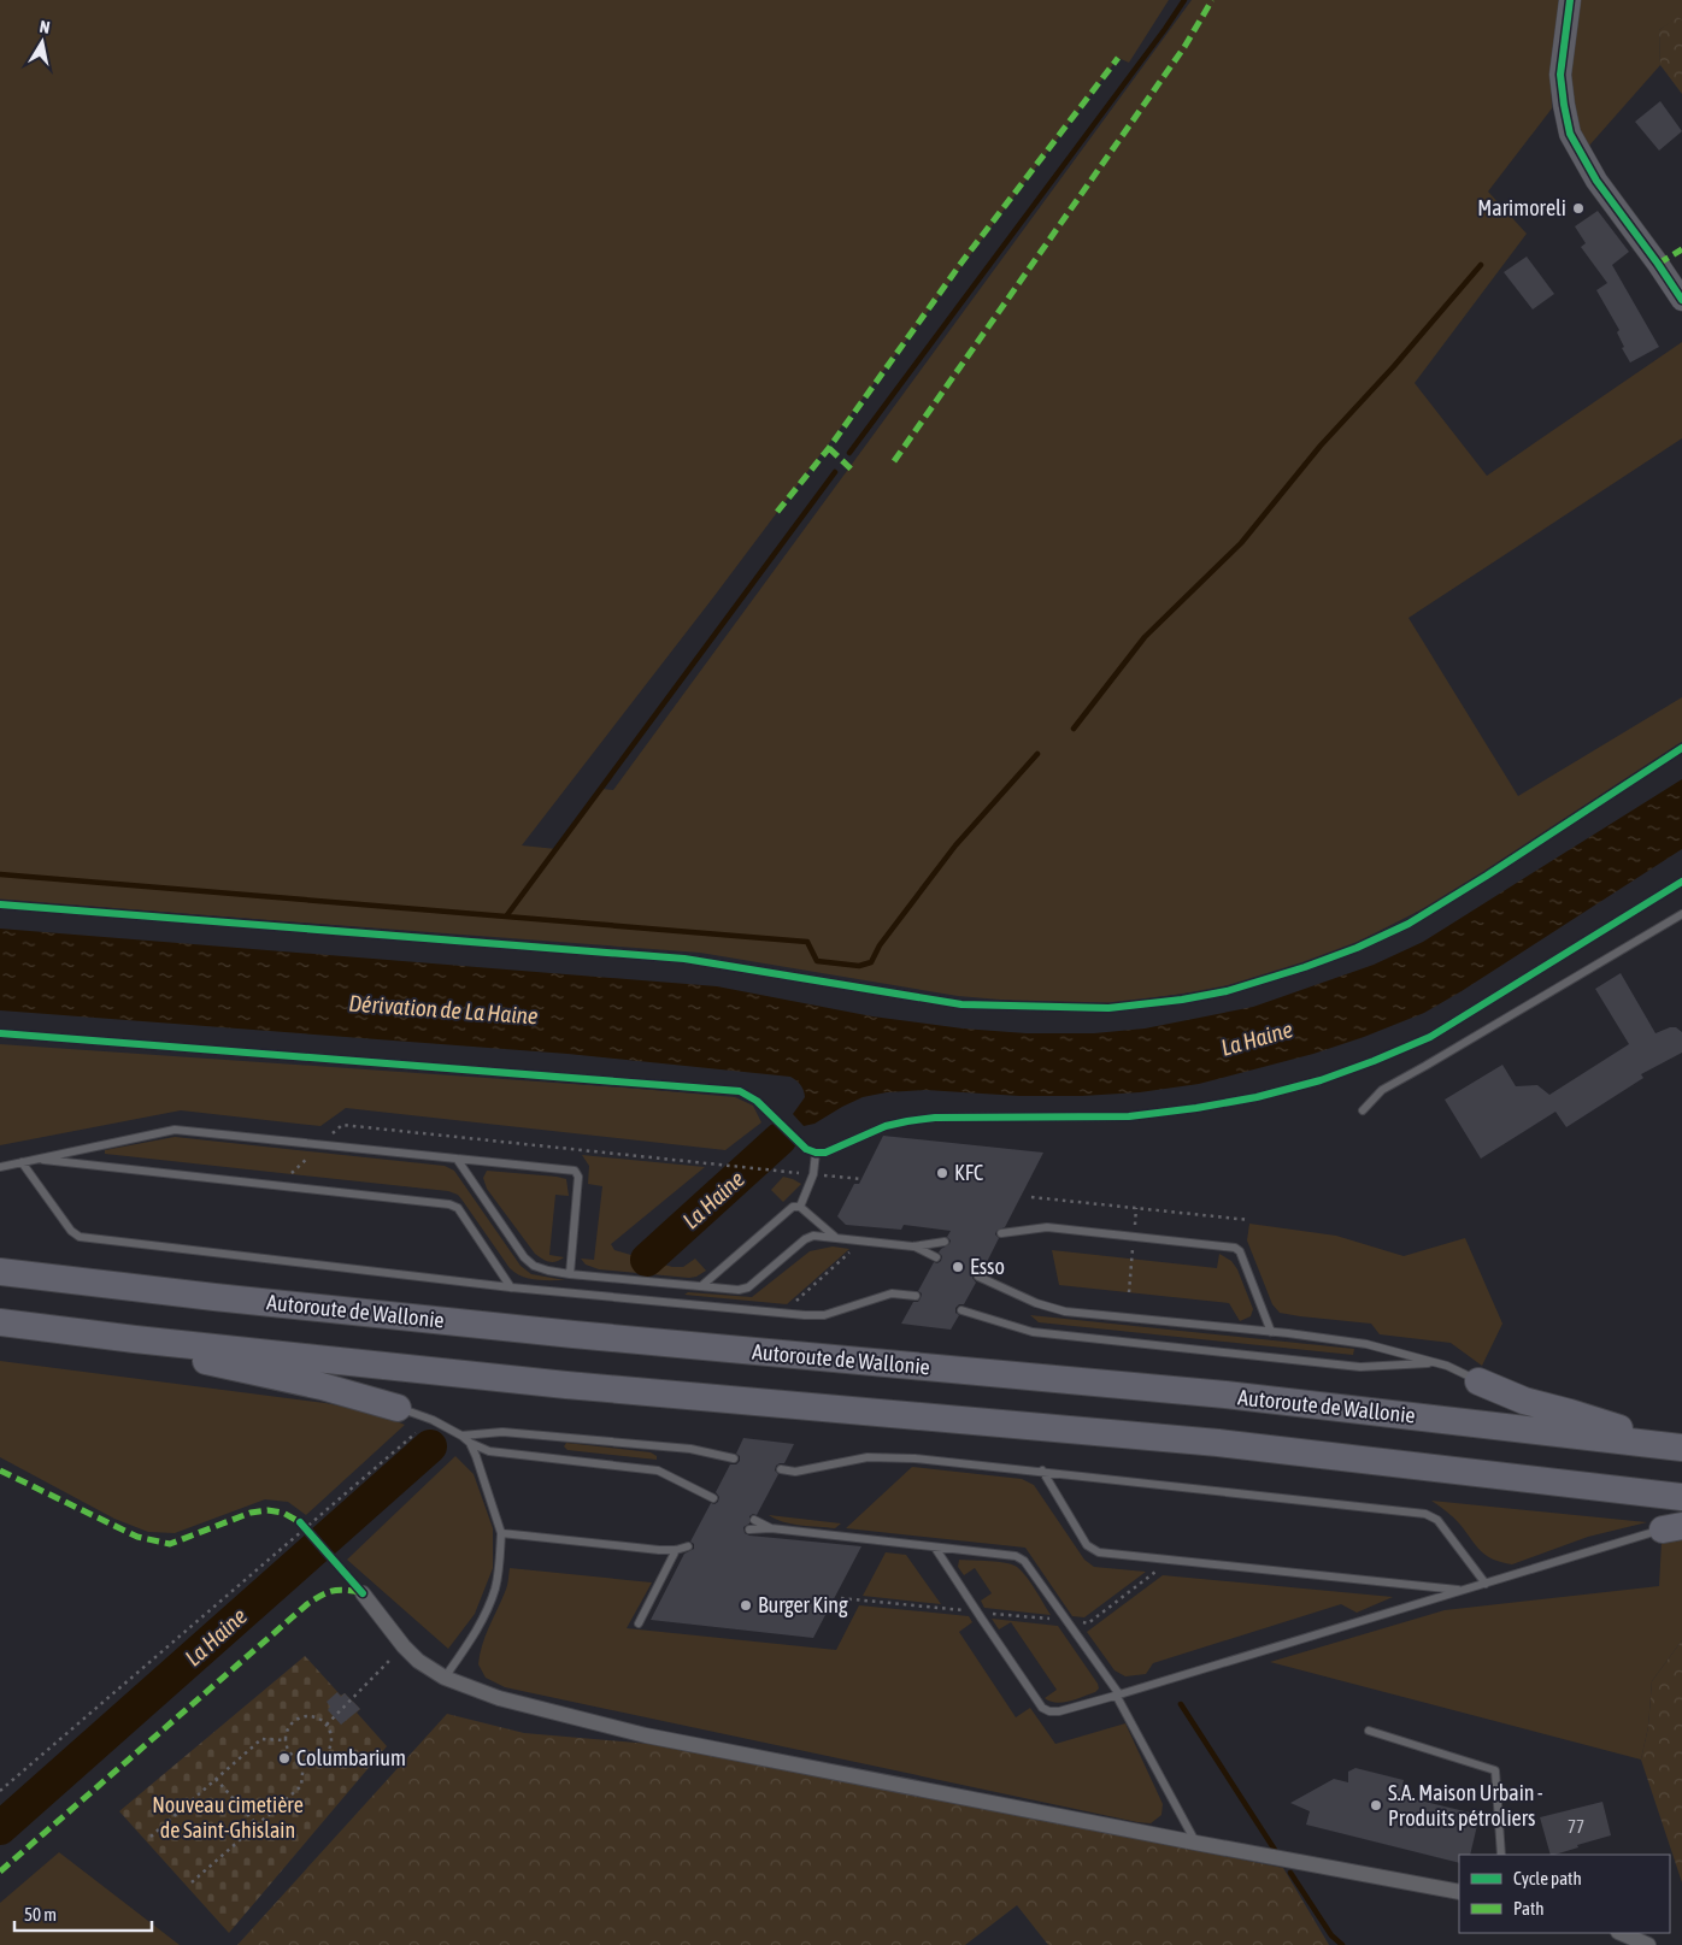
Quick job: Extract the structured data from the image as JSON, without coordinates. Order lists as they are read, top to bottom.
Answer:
{
  "streets": {
    "highway": ["Autoroute de Wallonie"]
  },
  "water": ["Dérivation de La Haine", "La Haine"],
  "parks": ["Nouveau cimetière de Saint-Ghislain"],
  "places": [
    "Marimoreli",
    "KFC",
    "Esso",
    "Burger King",
    "Columbarium",
    "S.A. Maison Urbain - Produits pétroliers"
  ],
  "house_numbers": ["77"],
  "legend": ["Cycle path", "Path"],
  "scale_bar": "50 m",
  "north": "top"
}
